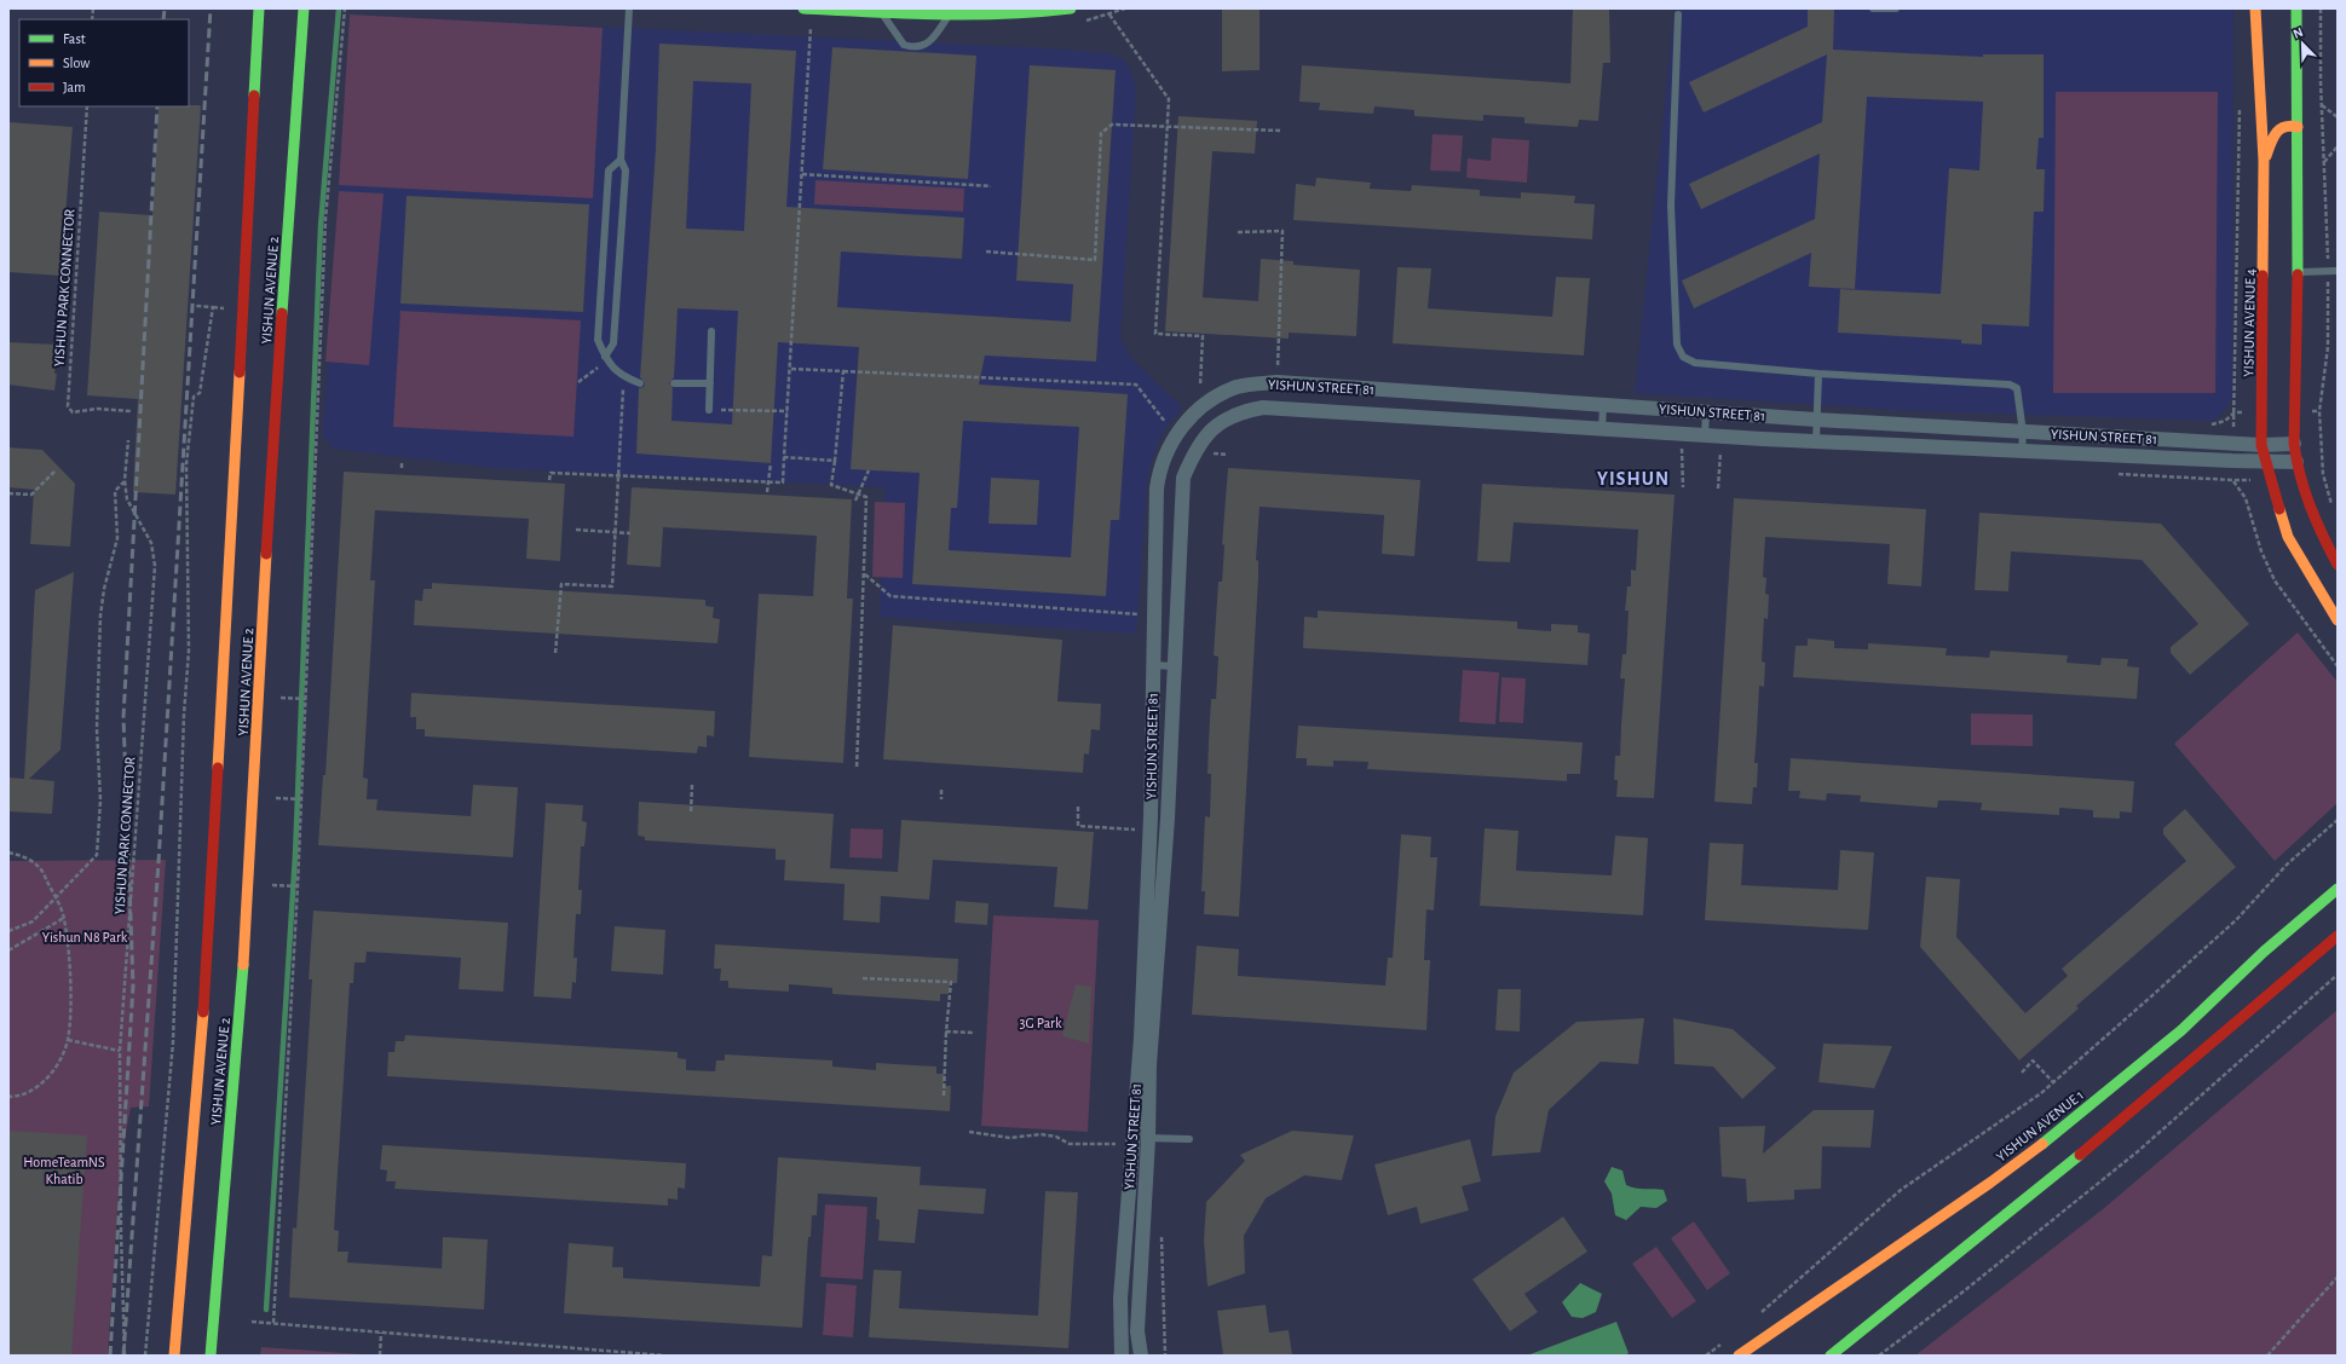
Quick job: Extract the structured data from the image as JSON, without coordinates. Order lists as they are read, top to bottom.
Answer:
{
  "streets": {
    "main road": ["YISHUN AVENUE 2", "YISHUN AVENUE 4", "YISHUN AVENUE 1"],
    "street": ["YISHUN STREET 81"],
    "path": ["YISHUN PARK CONNECTOR"]
  },
  "crossings": [
    ["YISHUN AVENUE 4", "YISHUN STREET 81"]
  ],
  "districts": ["YISHUN"],
  "parks": ["Yishun N8 Park", "3G Park", "HomeTeamNS Khatib"],
  "legend": ["Fast", "Slow", "Jam"],
  "north": "top left"
}
